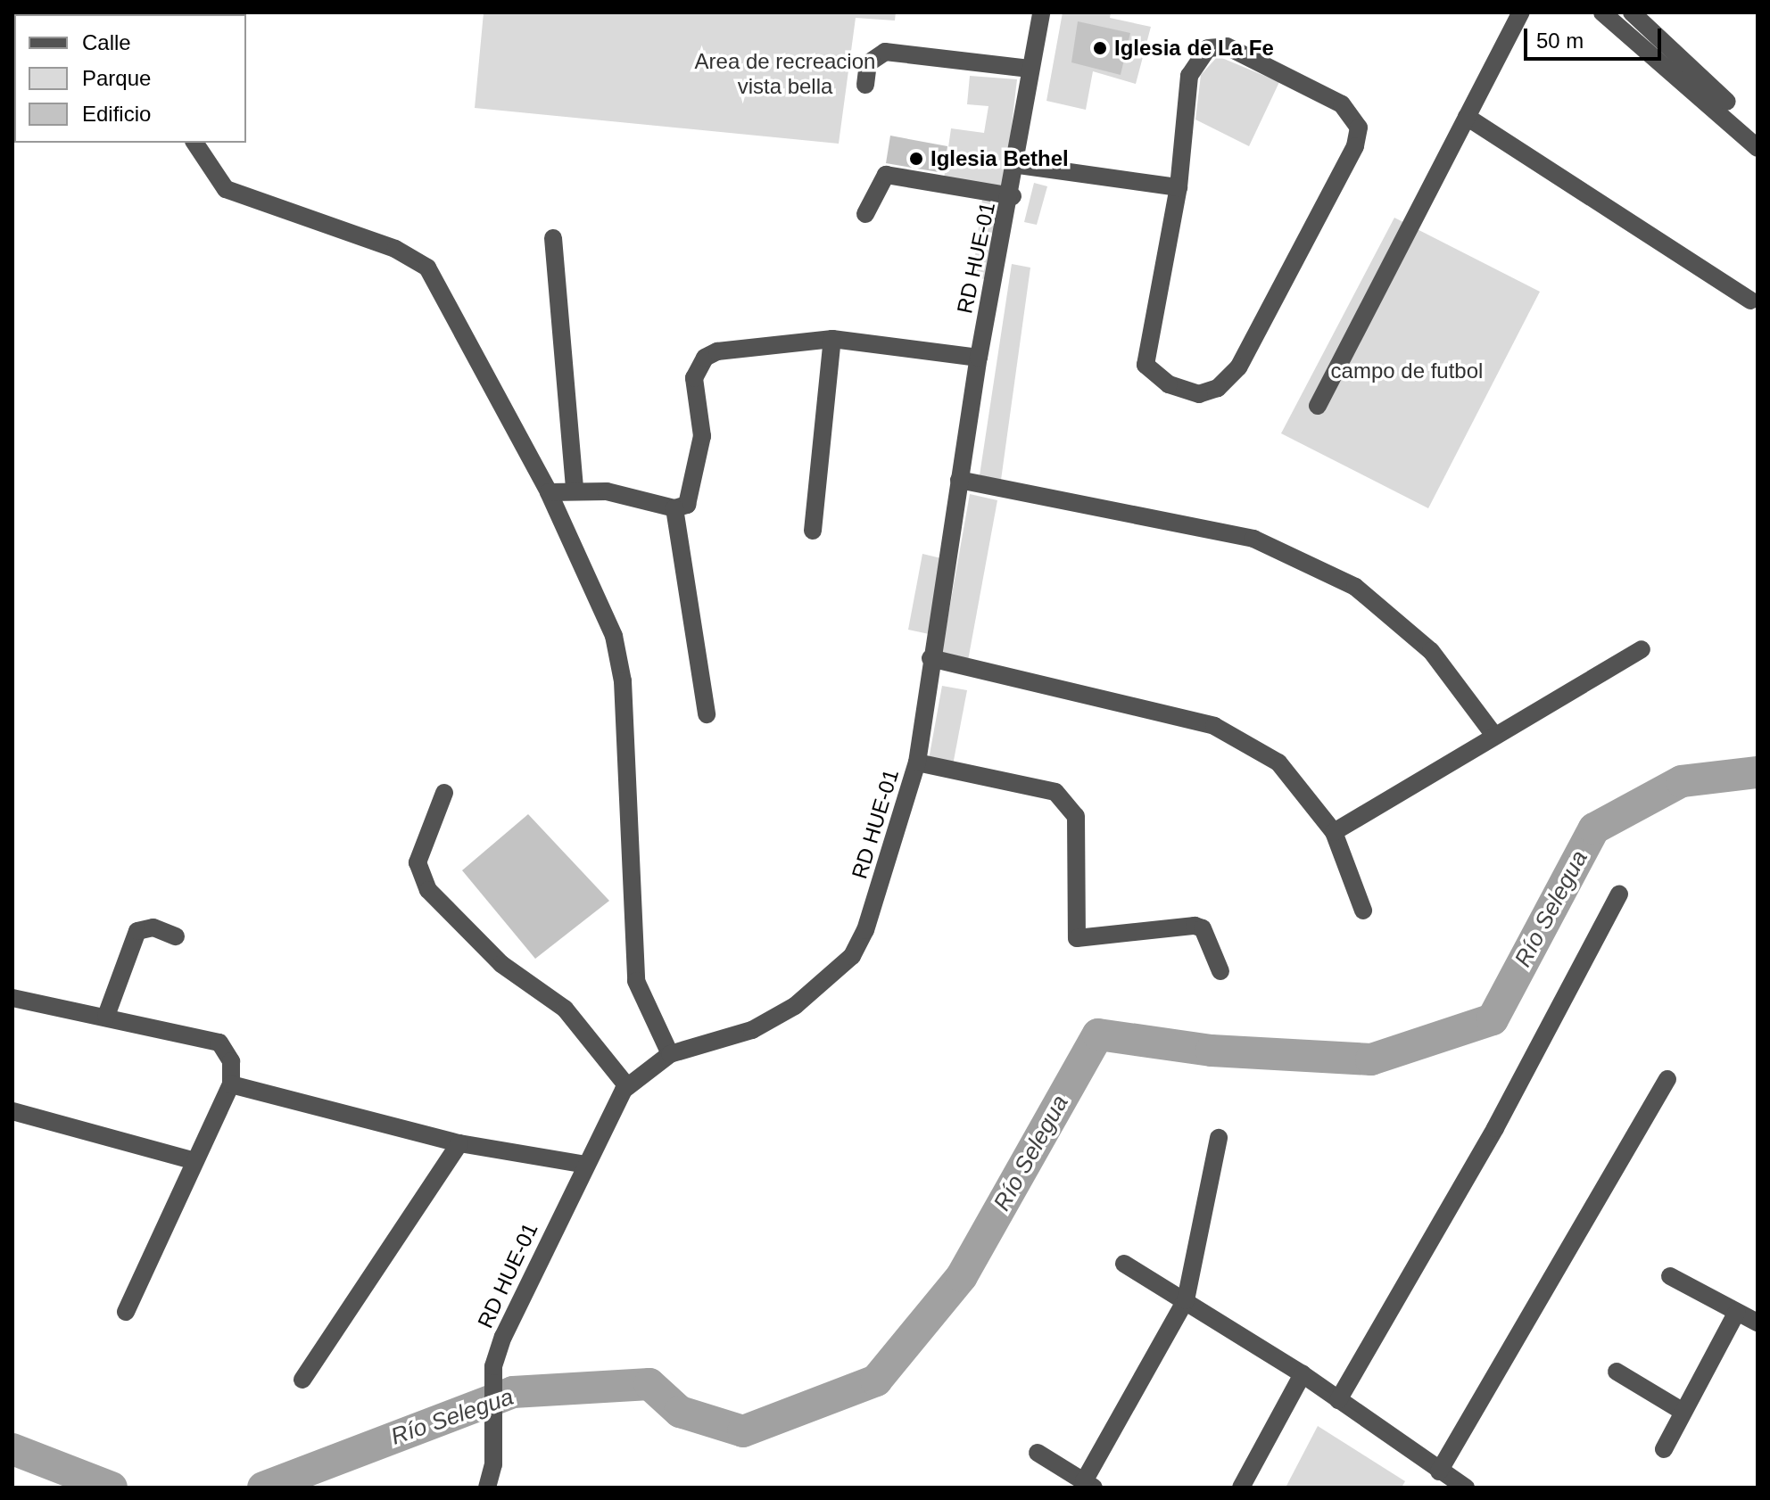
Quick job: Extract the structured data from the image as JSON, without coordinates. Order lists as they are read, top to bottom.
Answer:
{
  "streets": {
    "street": ["RD HUE-01"]
  },
  "water": ["Río Selegua"],
  "parks": ["Area de recreacion vista bella", "campo de futbol"],
  "places": ["Iglesia de La Fe", "Iglesia Bethel"],
  "legend": ["Calle", "Parque", "Edificio"],
  "scale_bar": "50 m"
}
